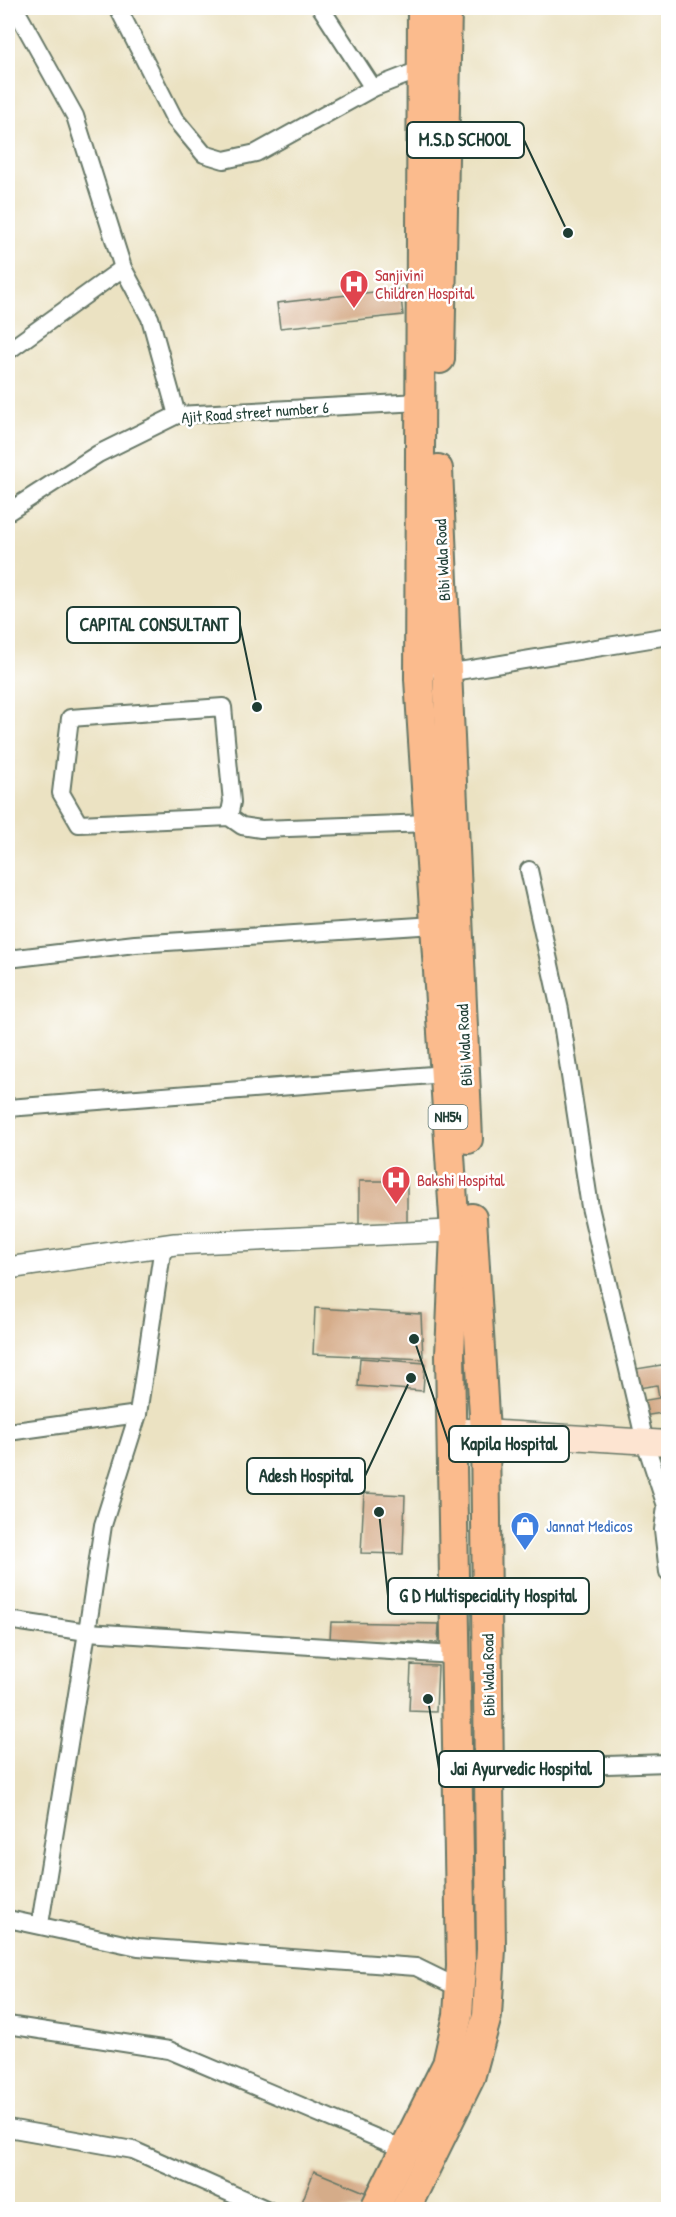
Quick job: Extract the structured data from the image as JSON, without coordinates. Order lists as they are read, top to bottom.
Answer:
{
  "streets": {
    "highway": ["Bibi Wala Road", "NH54"],
    "street": ["Ajit Road street number 6"]
  },
  "crossings": [
    ["Ajit Road street number 6", "NH54"],
    ["Bibi Wala Road", "NH54"]
  ],
  "places": {
    "other": [
      "M.S.D SCHOOL",
      "CAPITAL CONSULTANT",
      "Kapila Hospital",
      "Adesh Hospital",
      "G D Multispeciality Hospital",
      "Jai Ayurvedic Hospital"
    ],
    "hospital": ["Sanjivini Children Hospital", "Bakshi Hospital"],
    "shop": ["Jannat Medicos"]
  }
}
